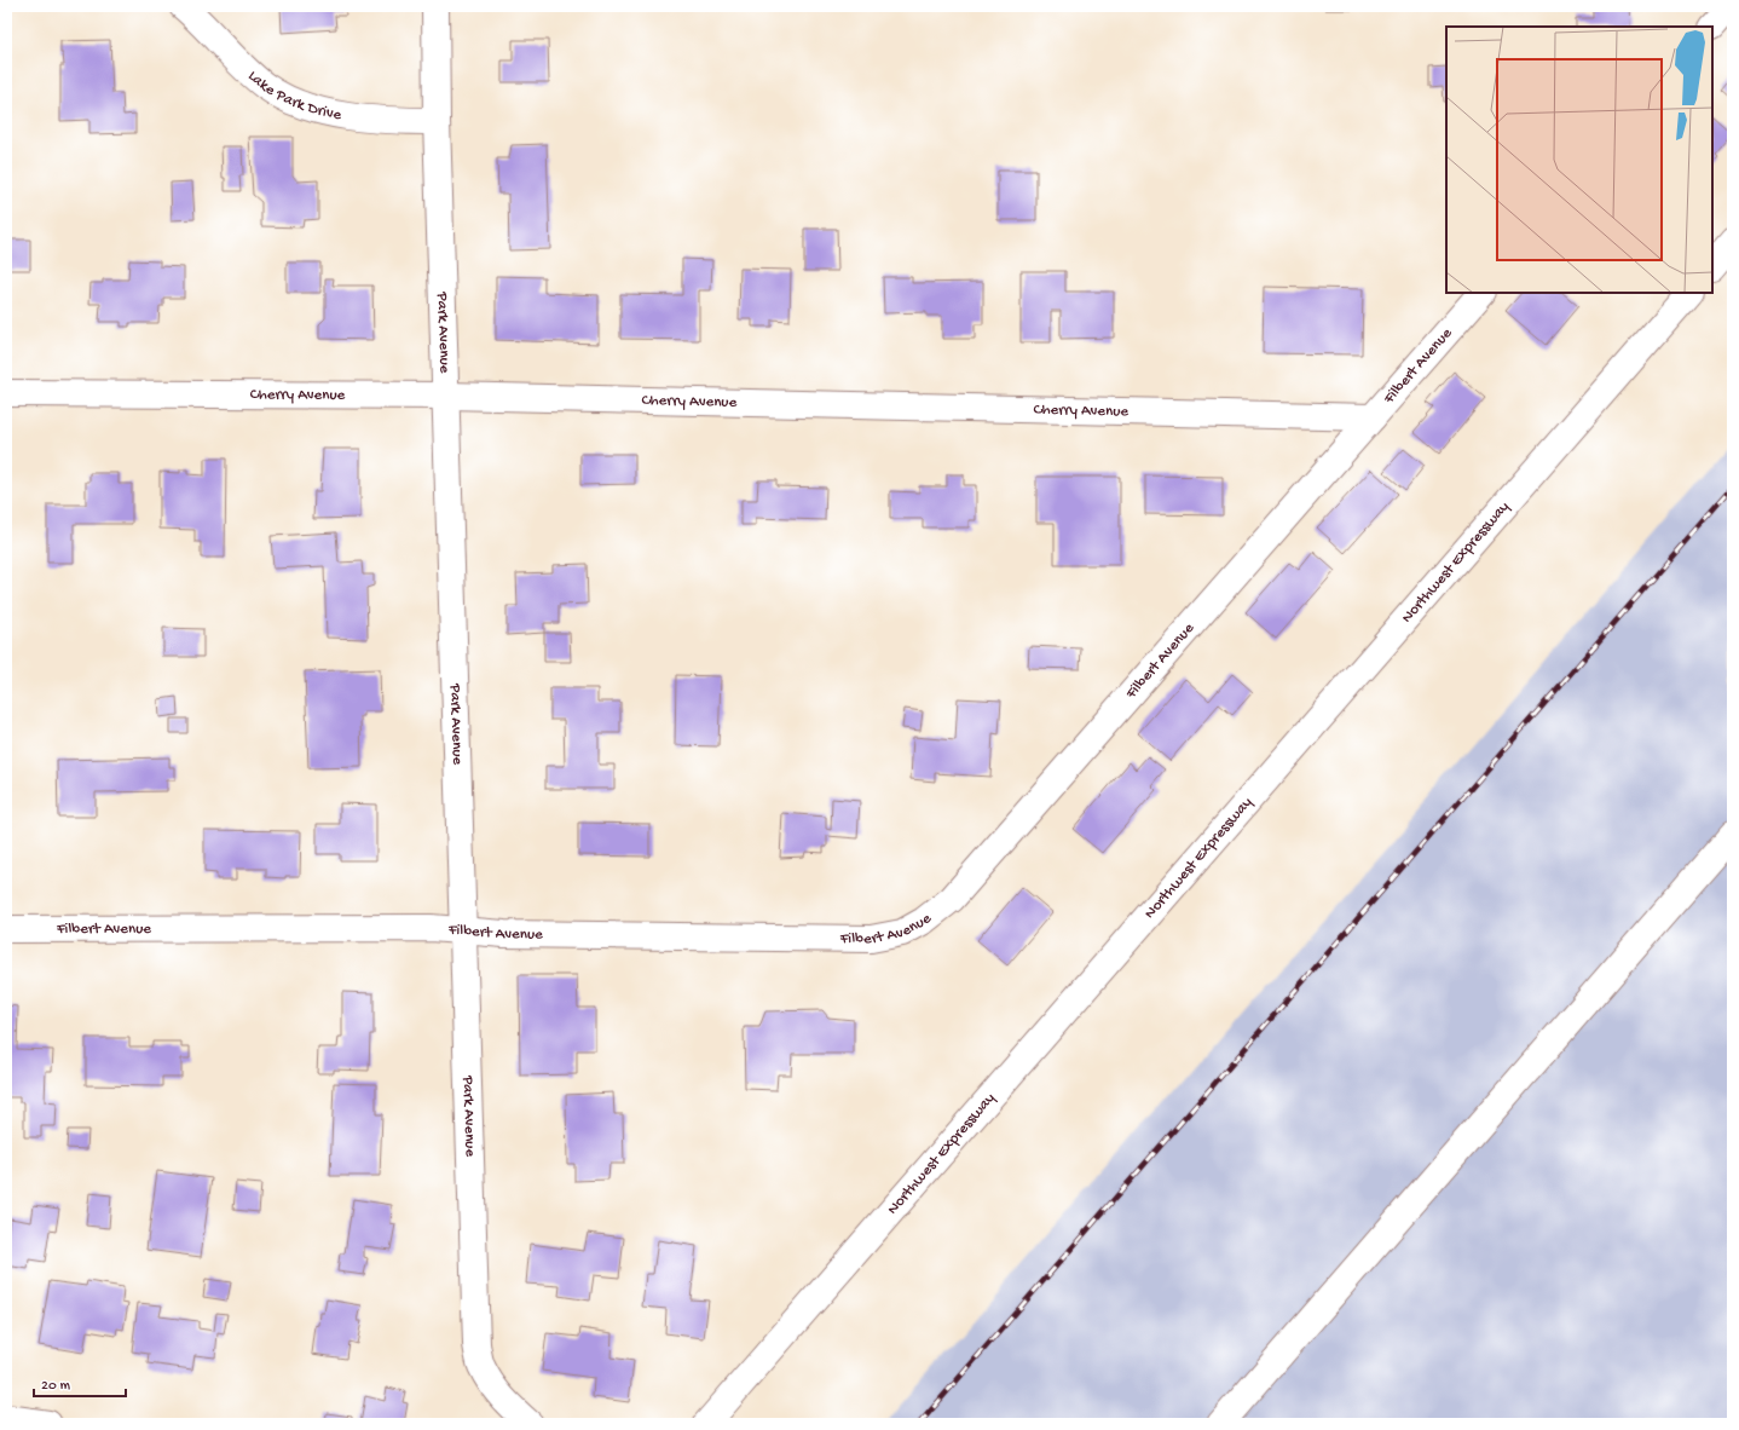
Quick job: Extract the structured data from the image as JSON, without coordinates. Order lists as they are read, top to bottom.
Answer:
{
  "streets": {
    "street": [
      "Lake Park Drive",
      "Park Avenue",
      "Filbert Avenue",
      "Cherry Avenue",
      "Northwest Expressway"
    ]
  },
  "crossings": [
    ["Lake Park Drive", "Park Avenue"],
    ["Park Avenue", "Filbert Avenue"],
    ["Park Avenue", "Cherry Avenue"],
    ["Filbert Avenue", "Cherry Avenue"]
  ],
  "scale_bar": "20 m"
}
